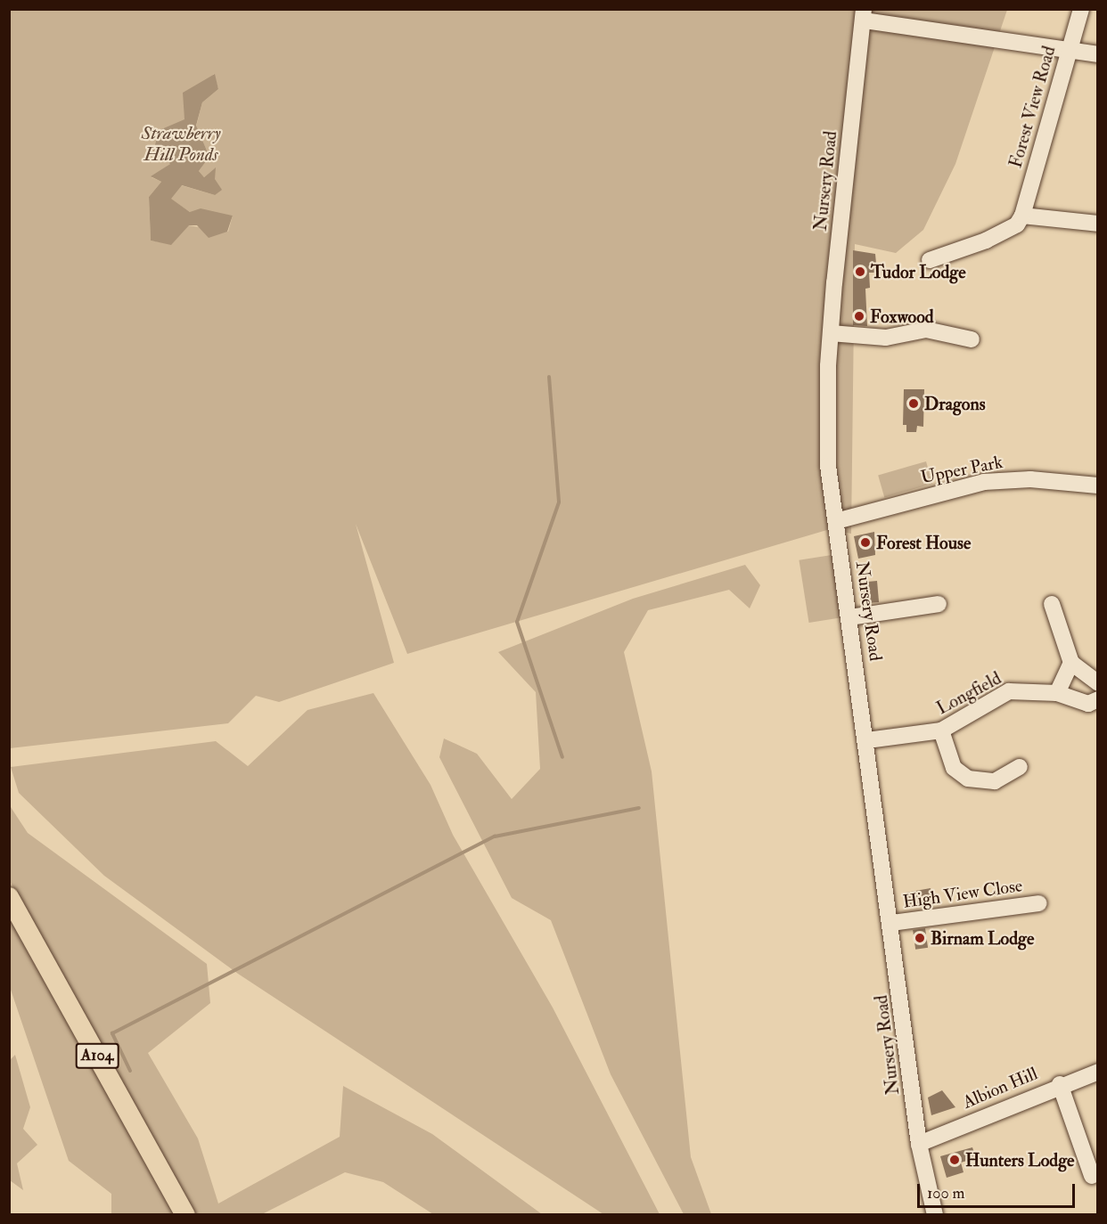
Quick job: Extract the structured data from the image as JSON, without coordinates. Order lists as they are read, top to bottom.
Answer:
{
  "streets": {
    "main road": ["A104"],
    "street": [
      "Forest View Road",
      "Nursery Road",
      "Upper Park",
      "Longfield",
      "High View Close",
      "Albion Hill"
    ]
  },
  "crossings": [
    ["Nursery Road", "Upper Park"],
    ["Nursery Road", "Longfield"],
    ["Nursery Road", "High View Close"],
    ["Nursery Road", "Albion Hill"]
  ],
  "water": ["Strawberry Hill Ponds"],
  "places": [
    "Tudor Lodge",
    "Foxwood",
    "Dragons",
    "Forest House",
    "Birnam Lodge",
    "Hunters Lodge"
  ],
  "scale_bar": "100 m"
}
